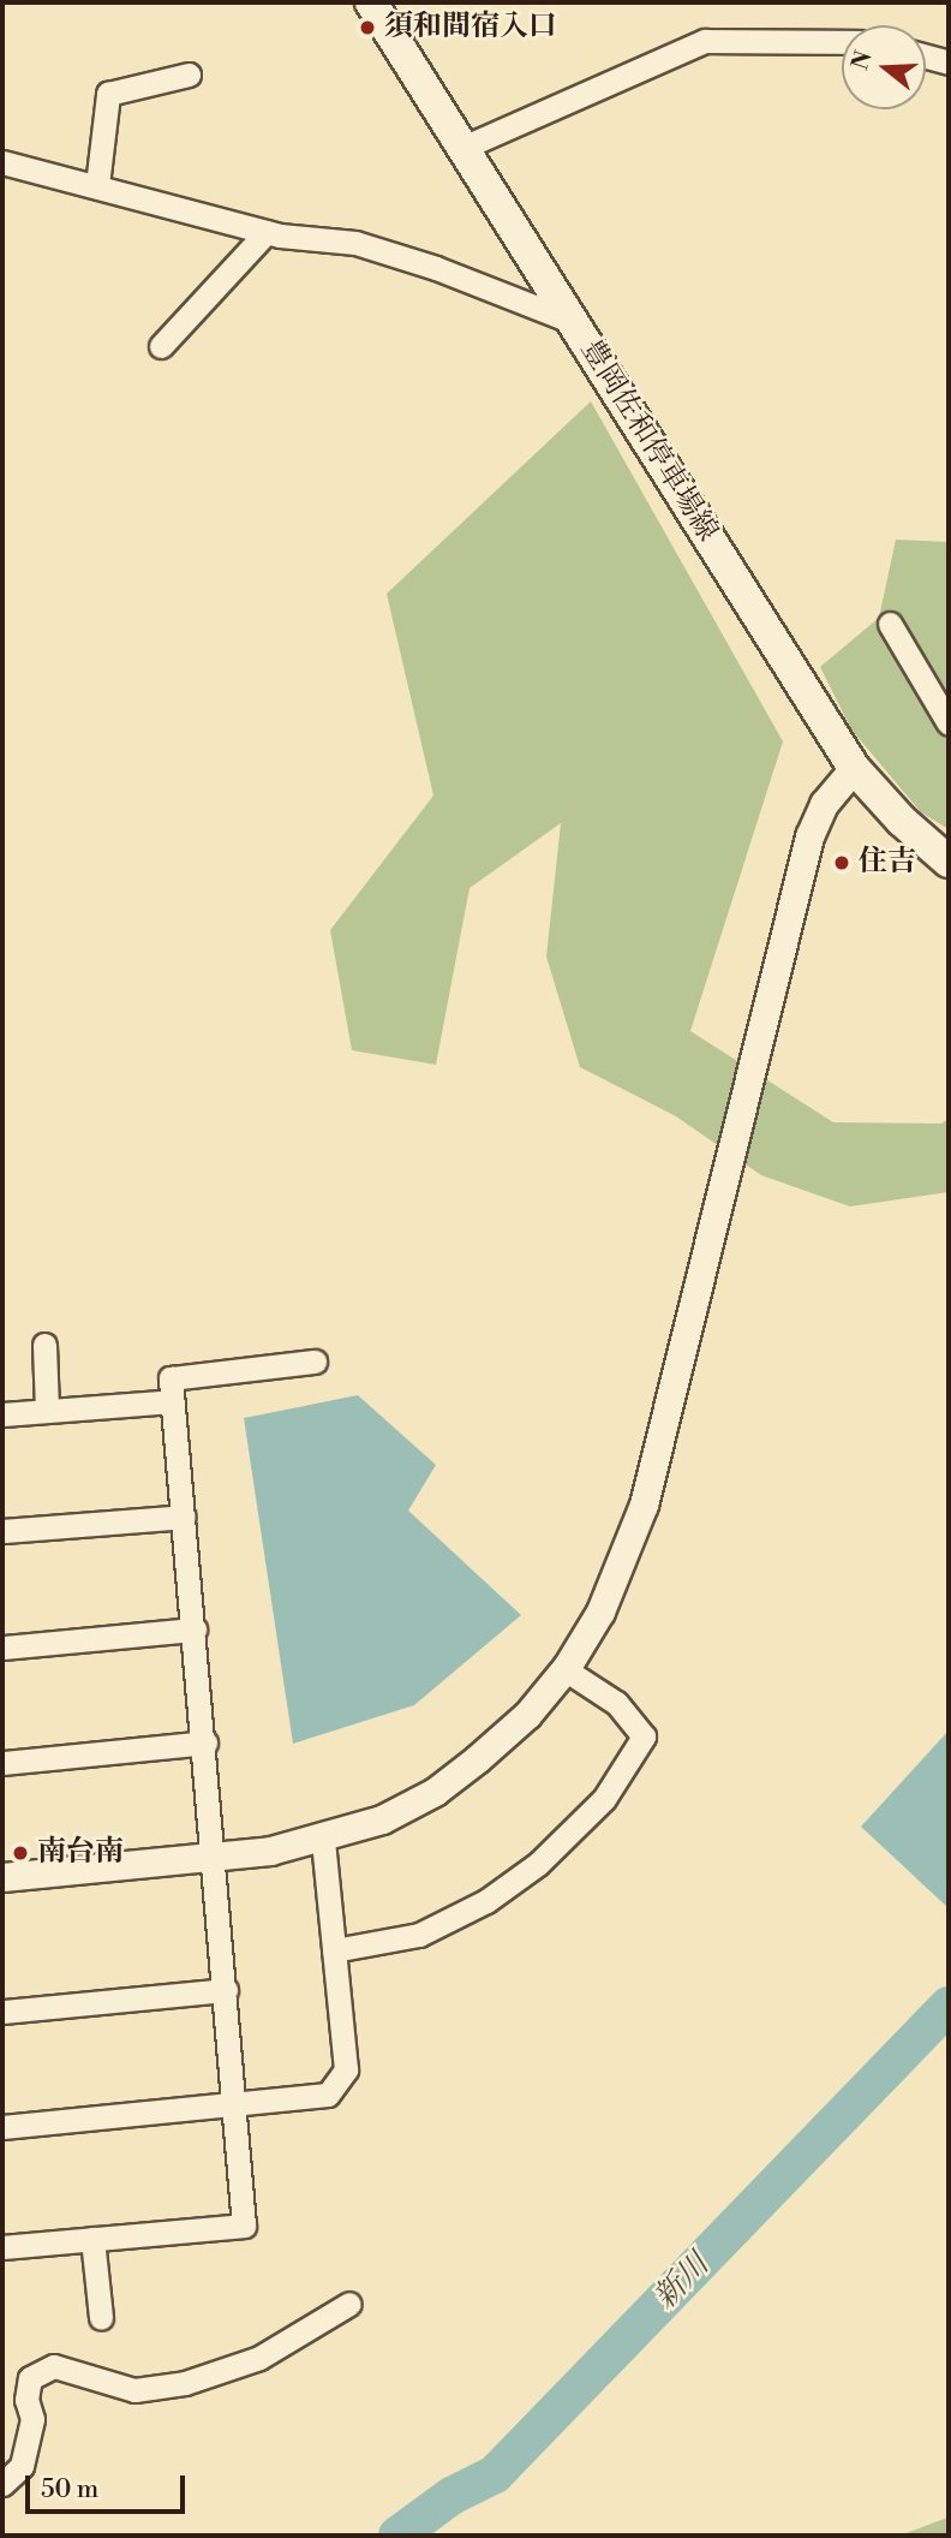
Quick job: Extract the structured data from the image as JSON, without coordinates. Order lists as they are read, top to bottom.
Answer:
{
  "streets": {
    "main road": ["豊岡佐和停車場線"]
  },
  "water": ["新川"],
  "places": ["須和間宿入口", "住吉", "南台南"],
  "scale_bar": "50 m",
  "north": "left"
}
